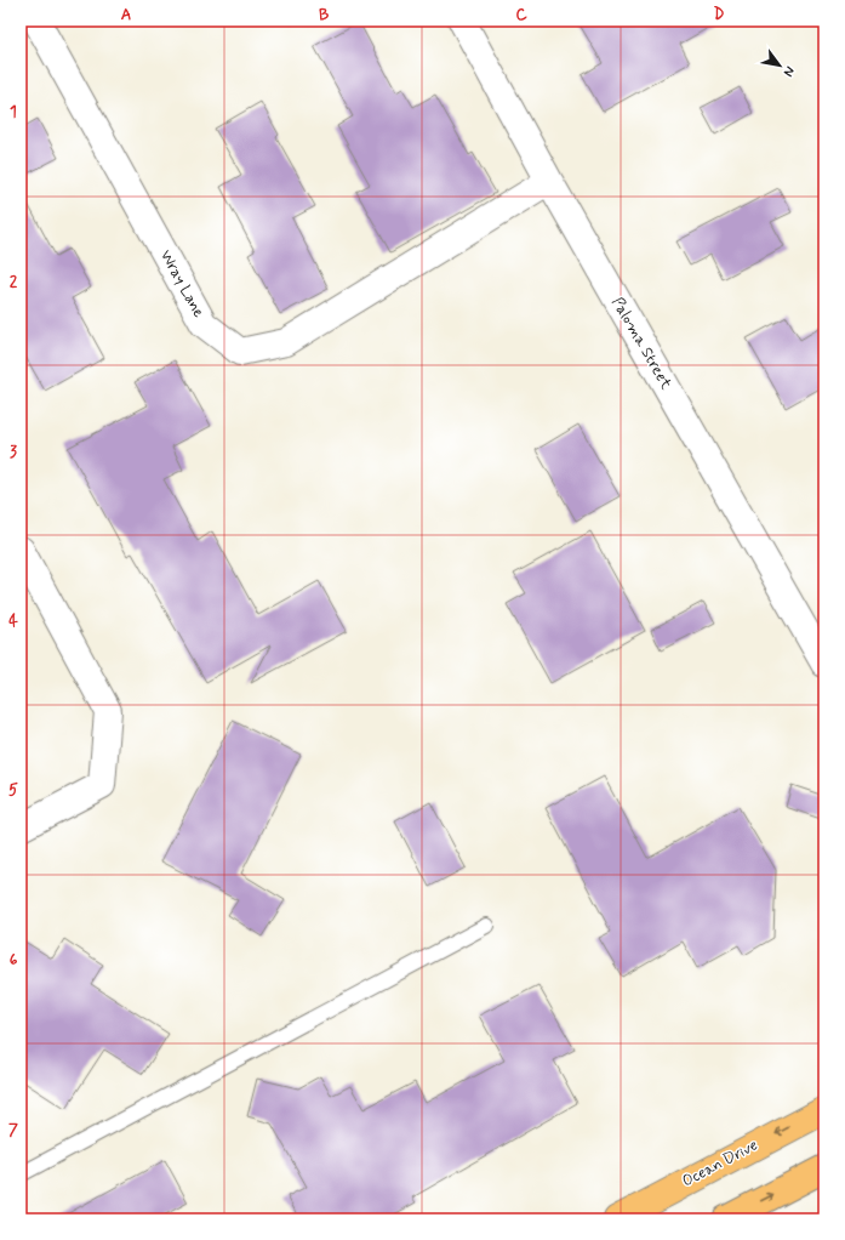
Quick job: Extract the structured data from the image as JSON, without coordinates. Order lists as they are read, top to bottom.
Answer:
{
  "streets": {
    "main road": ["Ocean Drive"],
    "street": ["Wray Lane", "Paloma Street"]
  },
  "crossings": [
    ["Wray Lane", "Paloma Street"]
  ],
  "north": "bottom right",
  "grid": {
    "columns": [
      "A",
      "B",
      "C",
      "D"
    ],
    "rows": [
      "1",
      "2",
      "3",
      "4",
      "5",
      "6",
      "7"
    ]
  }
}
